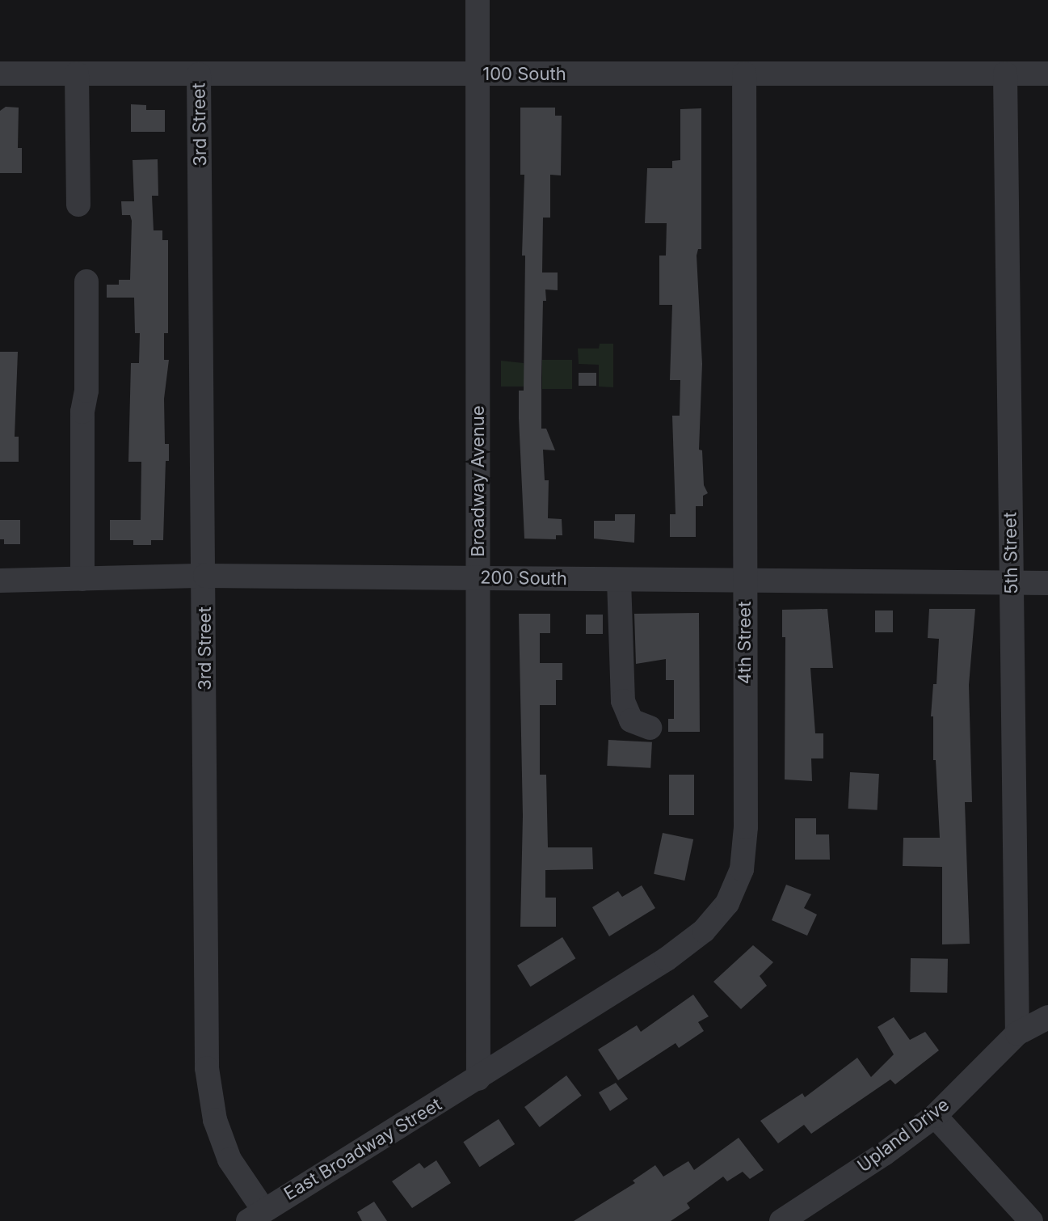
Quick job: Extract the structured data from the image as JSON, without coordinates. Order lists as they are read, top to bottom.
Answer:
{
  "streets": {
    "street": [
      "100 South",
      "3rd Street",
      "Broadway Avenue",
      "5th Street",
      "200 South",
      "4th Street",
      "Upland Drive",
      "East Broadway Street"
    ]
  },
  "crossings": [
    ["100 South", "3rd Street"],
    ["100 South", "Broadway Avenue"],
    ["100 South", "5th Street"],
    ["100 South", "4th Street"],
    ["3rd Street", "200 South"],
    ["3rd Street", "East Broadway Street"],
    ["Broadway Avenue", "200 South"],
    ["Broadway Avenue", "4th Street"],
    ["Broadway Avenue", "East Broadway Street"],
    ["5th Street", "200 South"],
    ["5th Street", "Upland Drive"],
    ["200 South", "4th Street"],
    ["4th Street", "East Broadway Street"]
  ]
}
